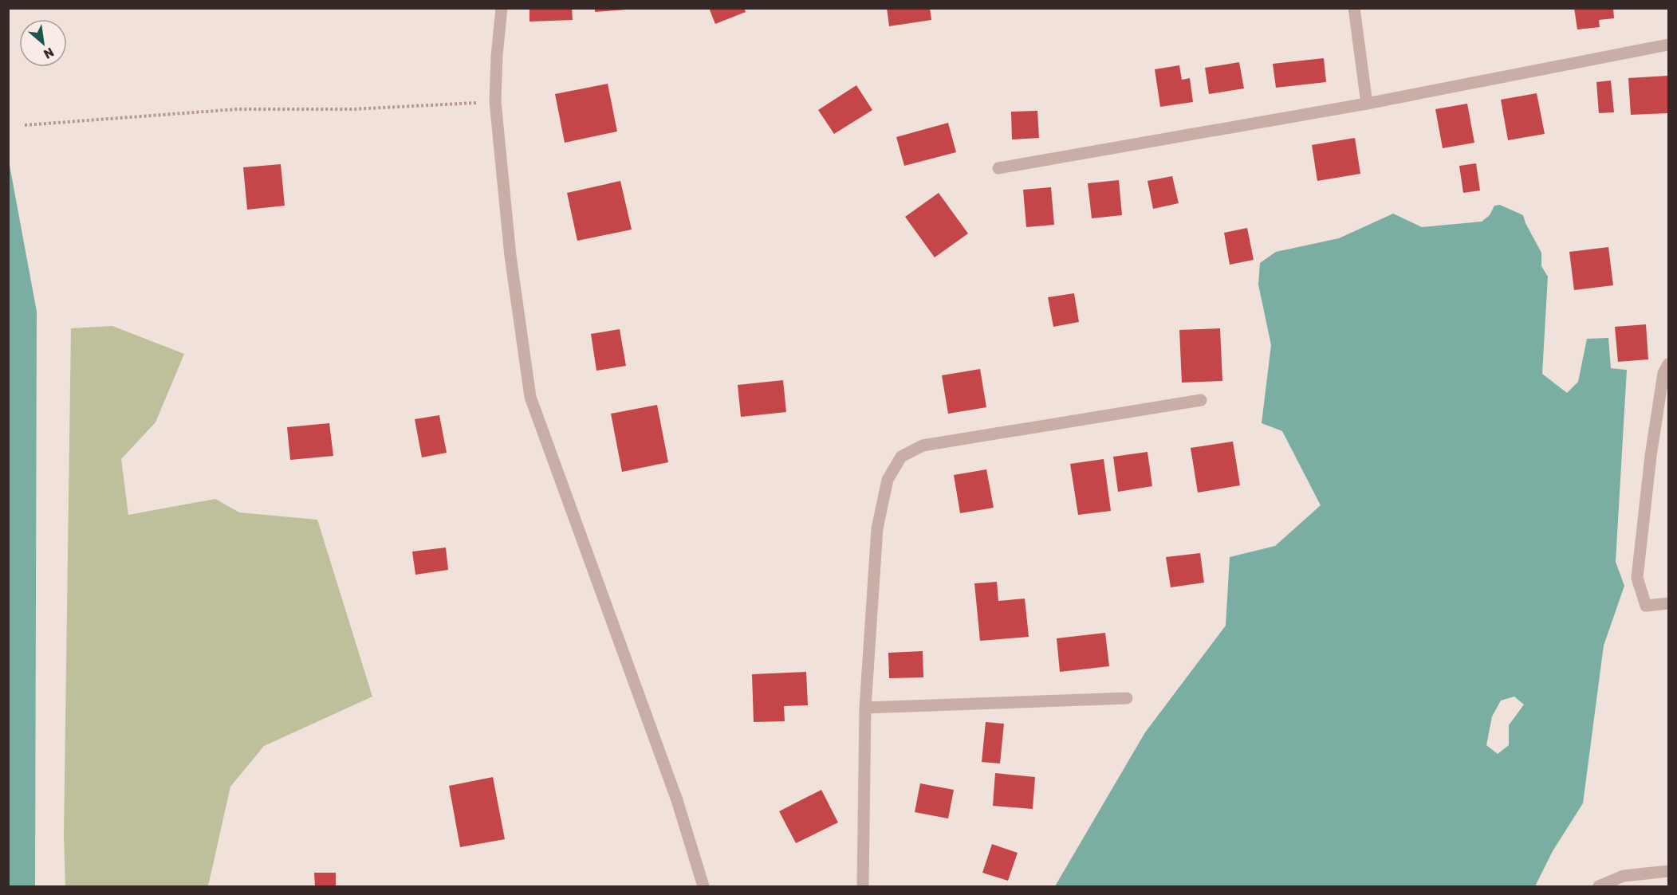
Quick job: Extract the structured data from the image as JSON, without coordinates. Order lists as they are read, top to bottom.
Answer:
{
  "north": "bottom right"
}
